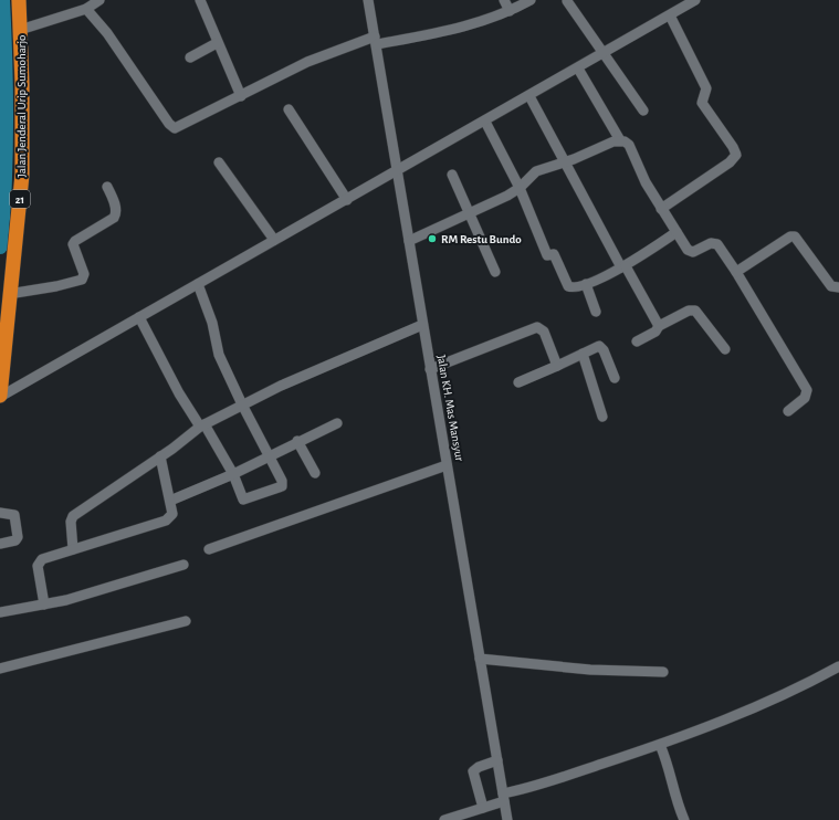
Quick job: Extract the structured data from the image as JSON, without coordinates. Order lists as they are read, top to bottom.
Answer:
{
  "streets": {
    "highway": ["Jalan Jenderal Urip Sumoharjo", "21"],
    "street": ["Jalan KH. Mas Mansyur"]
  },
  "places": ["RM Restu Bundo"]
}
